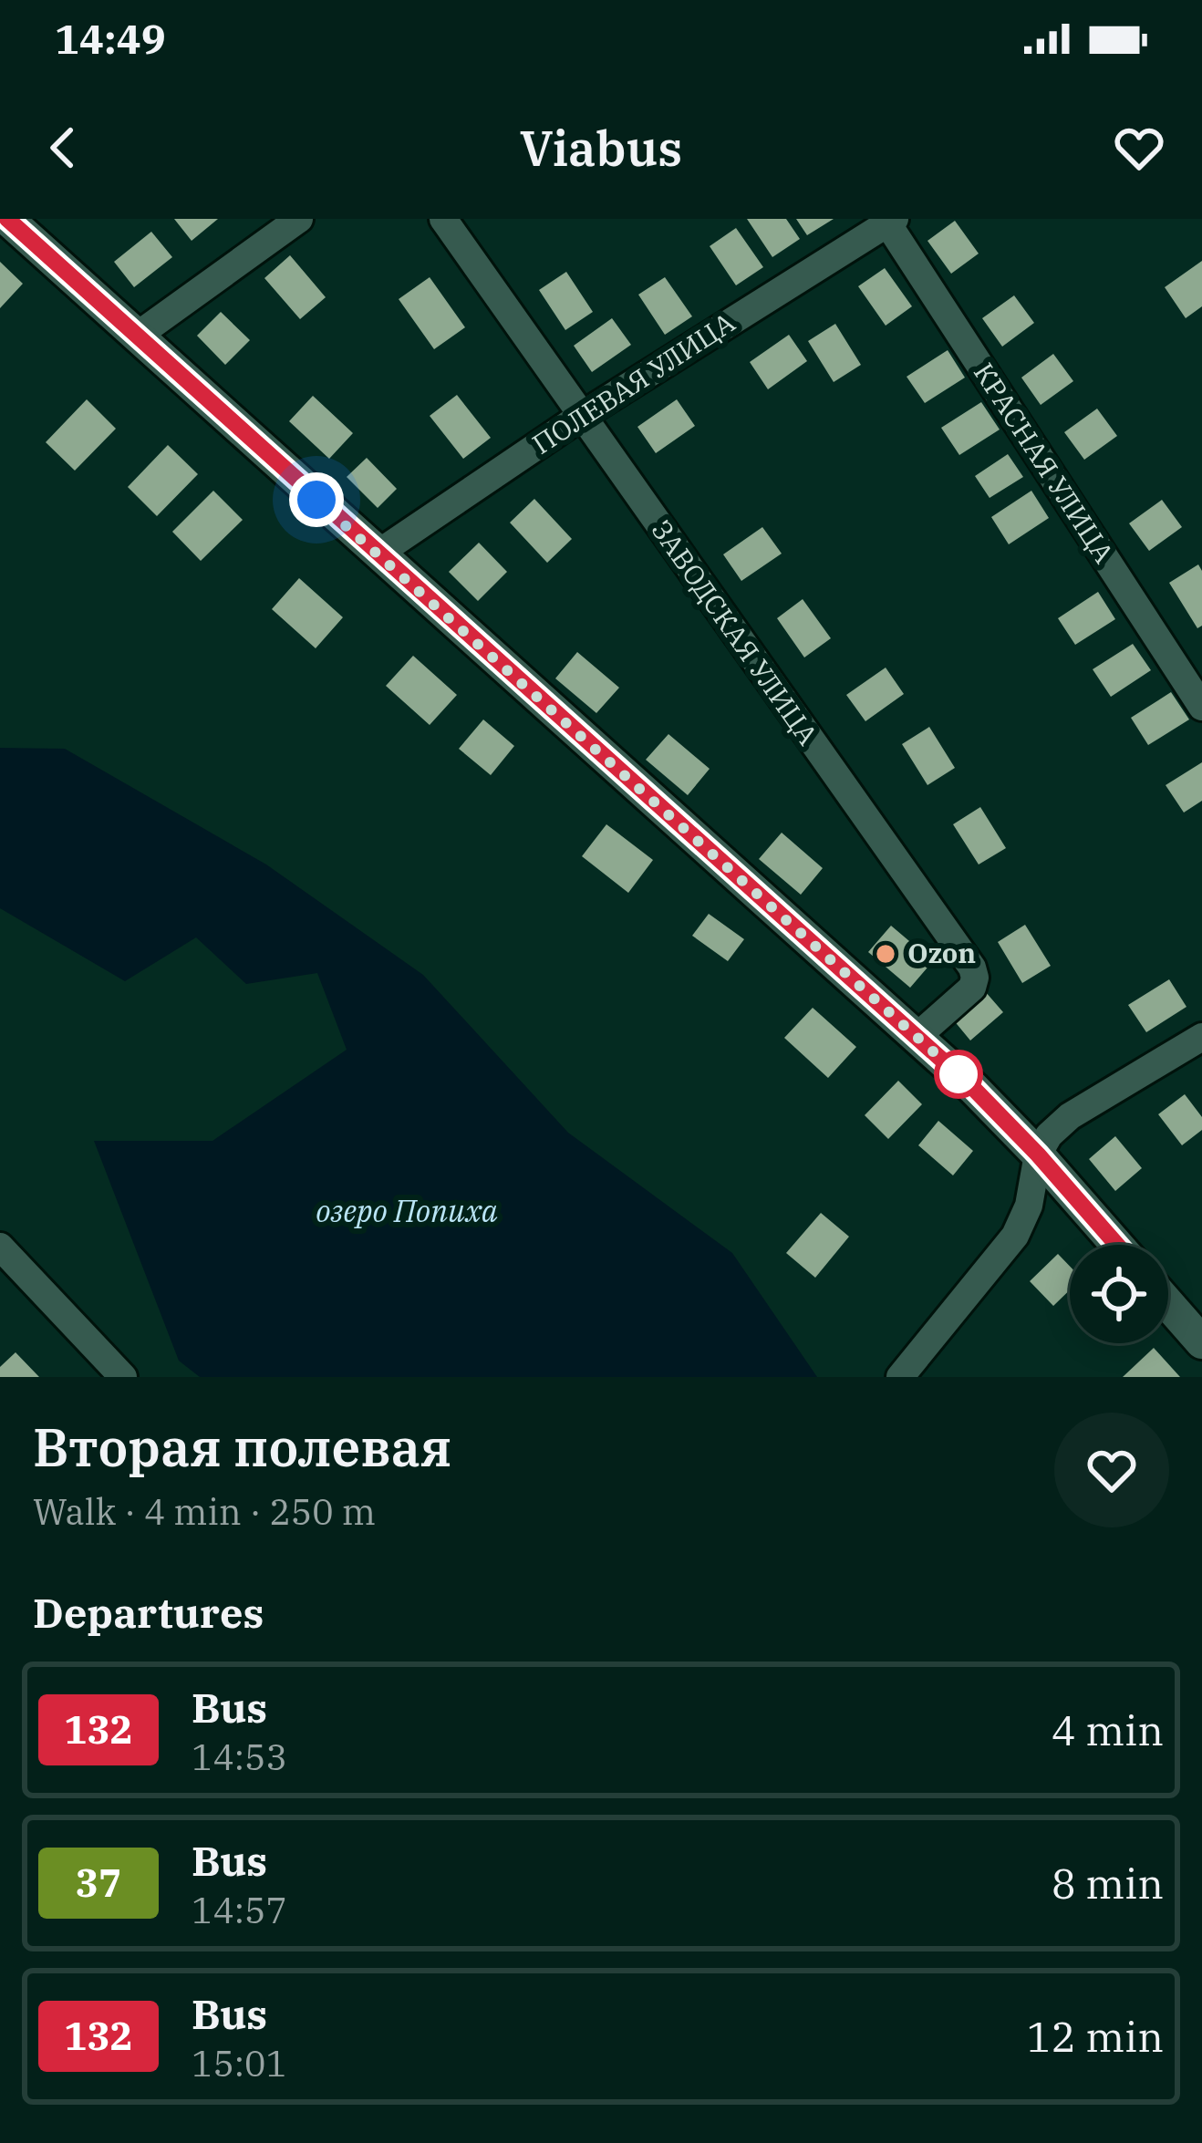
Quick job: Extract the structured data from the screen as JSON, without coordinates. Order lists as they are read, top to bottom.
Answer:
{
  "streets": {
    "street": ["ПОЛЕВАЯ УЛИЦА", "КРАСНАЯ УЛИЦА", "ЗАВОДСКАЯ УЛИЦА"]
  },
  "crossings": [
    ["ПОЛЕВАЯ УЛИЦА", "КРАСНАЯ УЛИЦА"],
    ["ПОЛЕВАЯ УЛИЦА", "ЗАВОДСКАЯ УЛИЦА"]
  ],
  "water": ["озеро Попиха"],
  "places": ["Ozon"],
  "lines": ["bus line 132"],
  "page": {
    "status": "14:49",
    "header": "Viabus",
    "heading": [
      ["Вторая полевая", "Walk · 4 min · 250 m"],
      "Departures"
    ],
    "list": [
      {
        "mark": "132",
        "name": "Bus",
        "note": "14:53",
        "value": "4 min"
      },
      {
        "mark": "37",
        "name": "Bus",
        "note": "14:57",
        "value": "8 min"
      },
      {
        "mark": "132",
        "name": "Bus",
        "note": "15:01",
        "value": "12 min"
      }
    ]
  }
}
